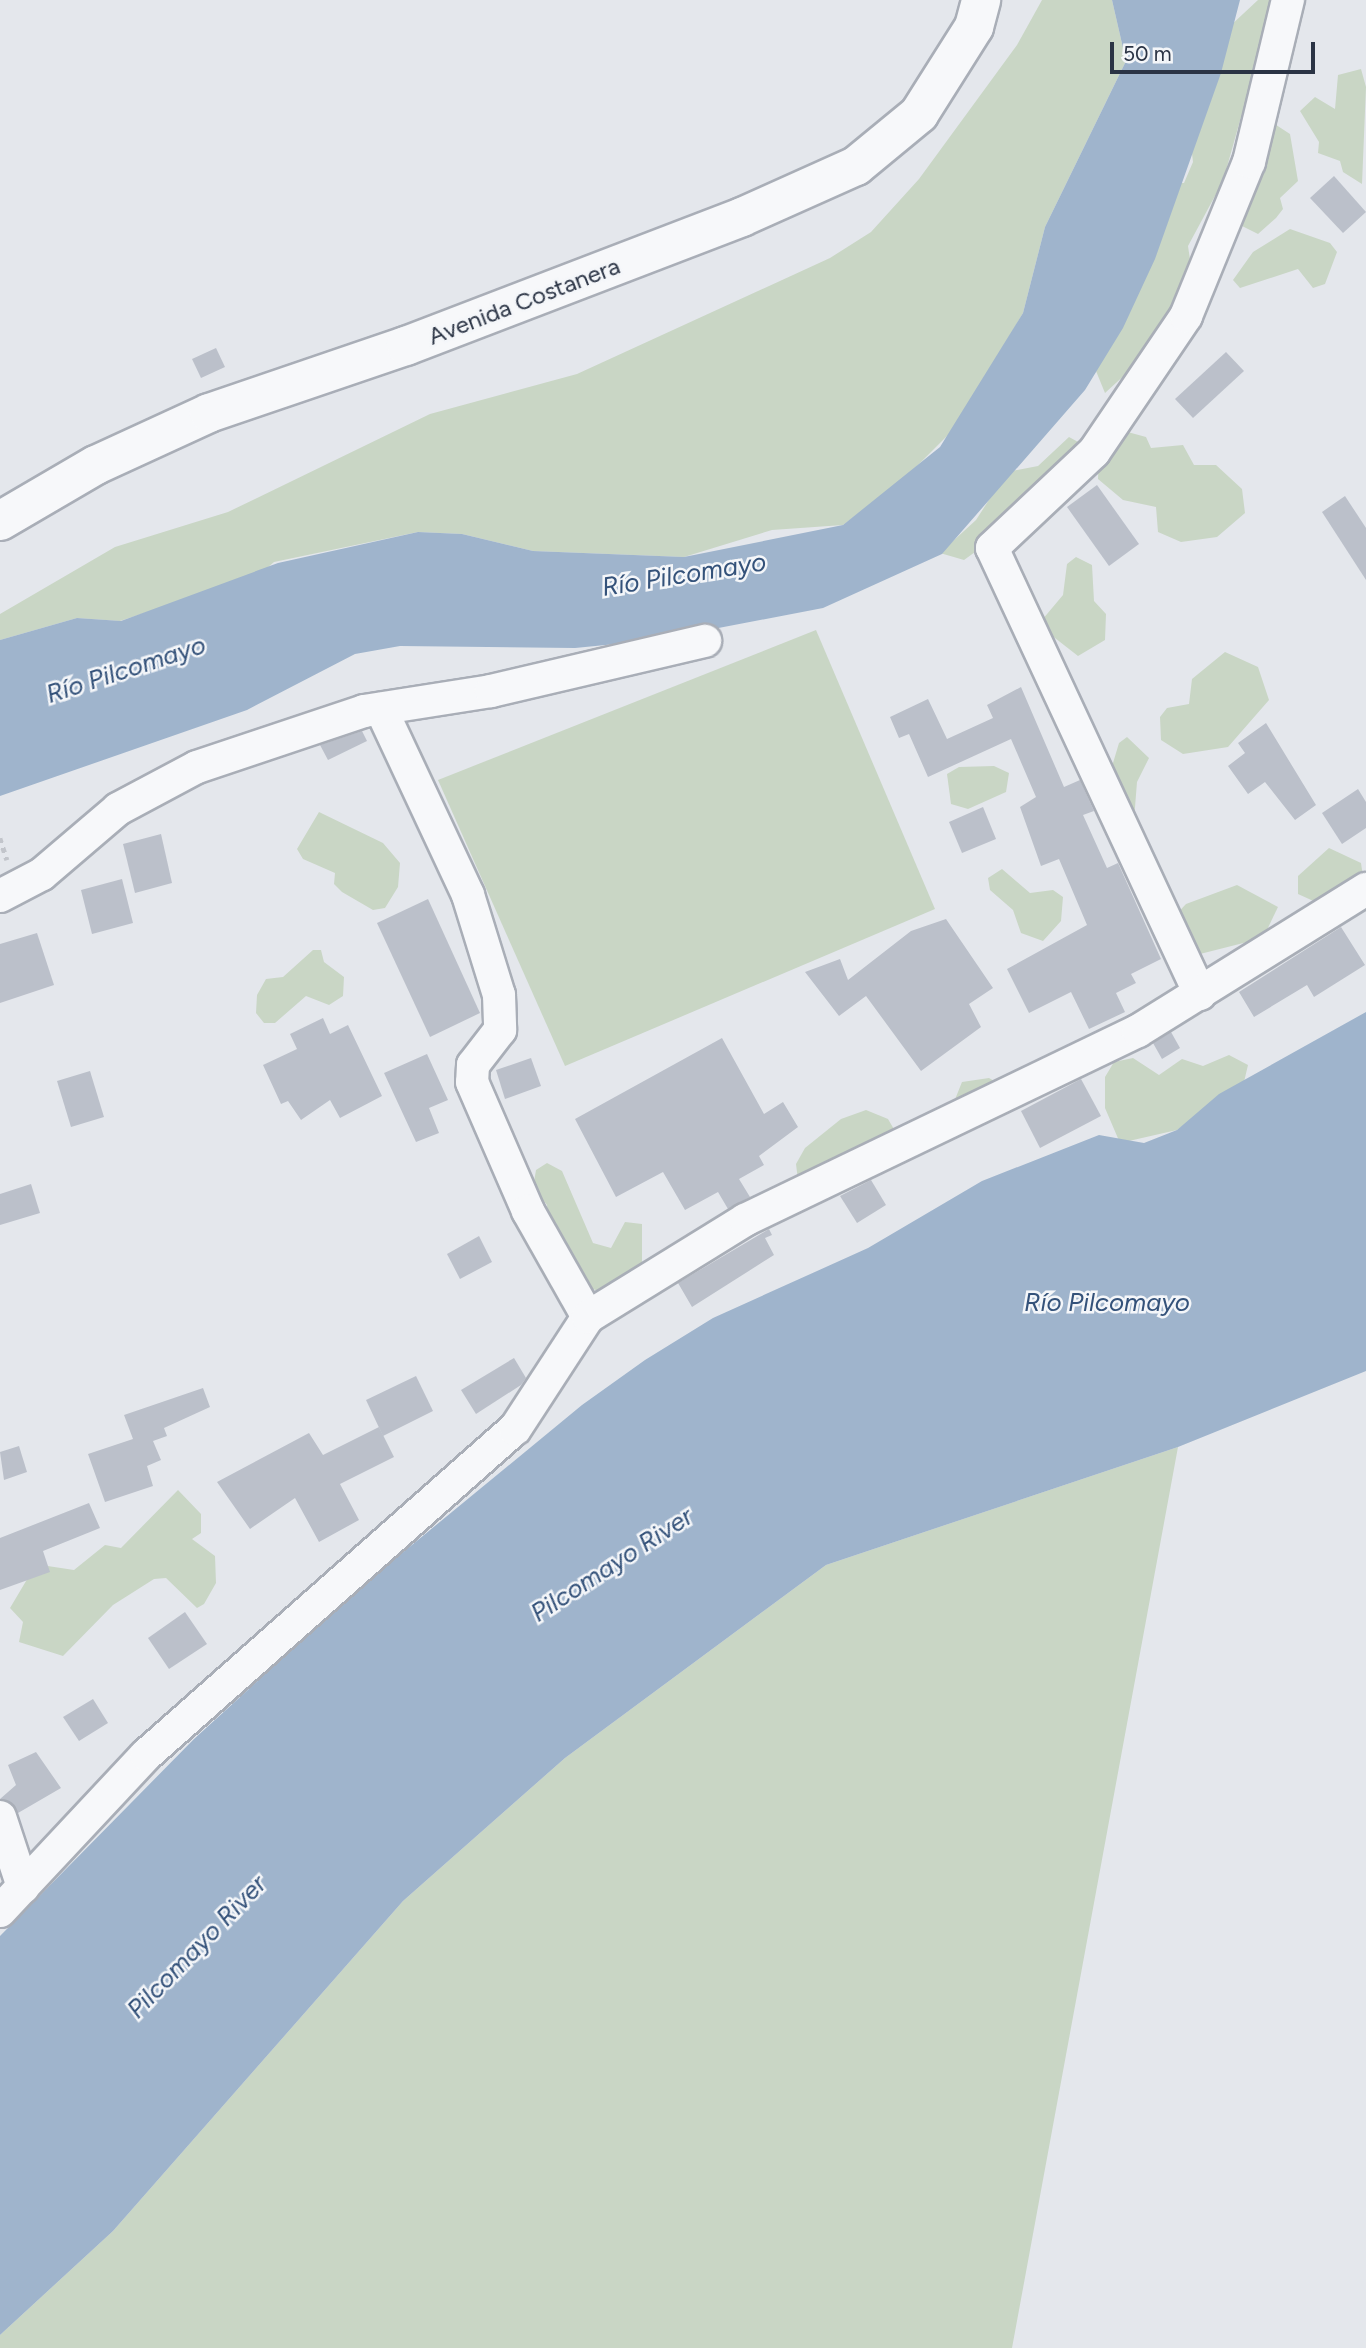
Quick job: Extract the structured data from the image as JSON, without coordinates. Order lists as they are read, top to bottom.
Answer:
{
  "streets": {
    "street": ["Avenida Costanera"]
  },
  "water": ["Río Pilcomayo", "Pilcomayo River"],
  "scale_bar": "50 m"
}
